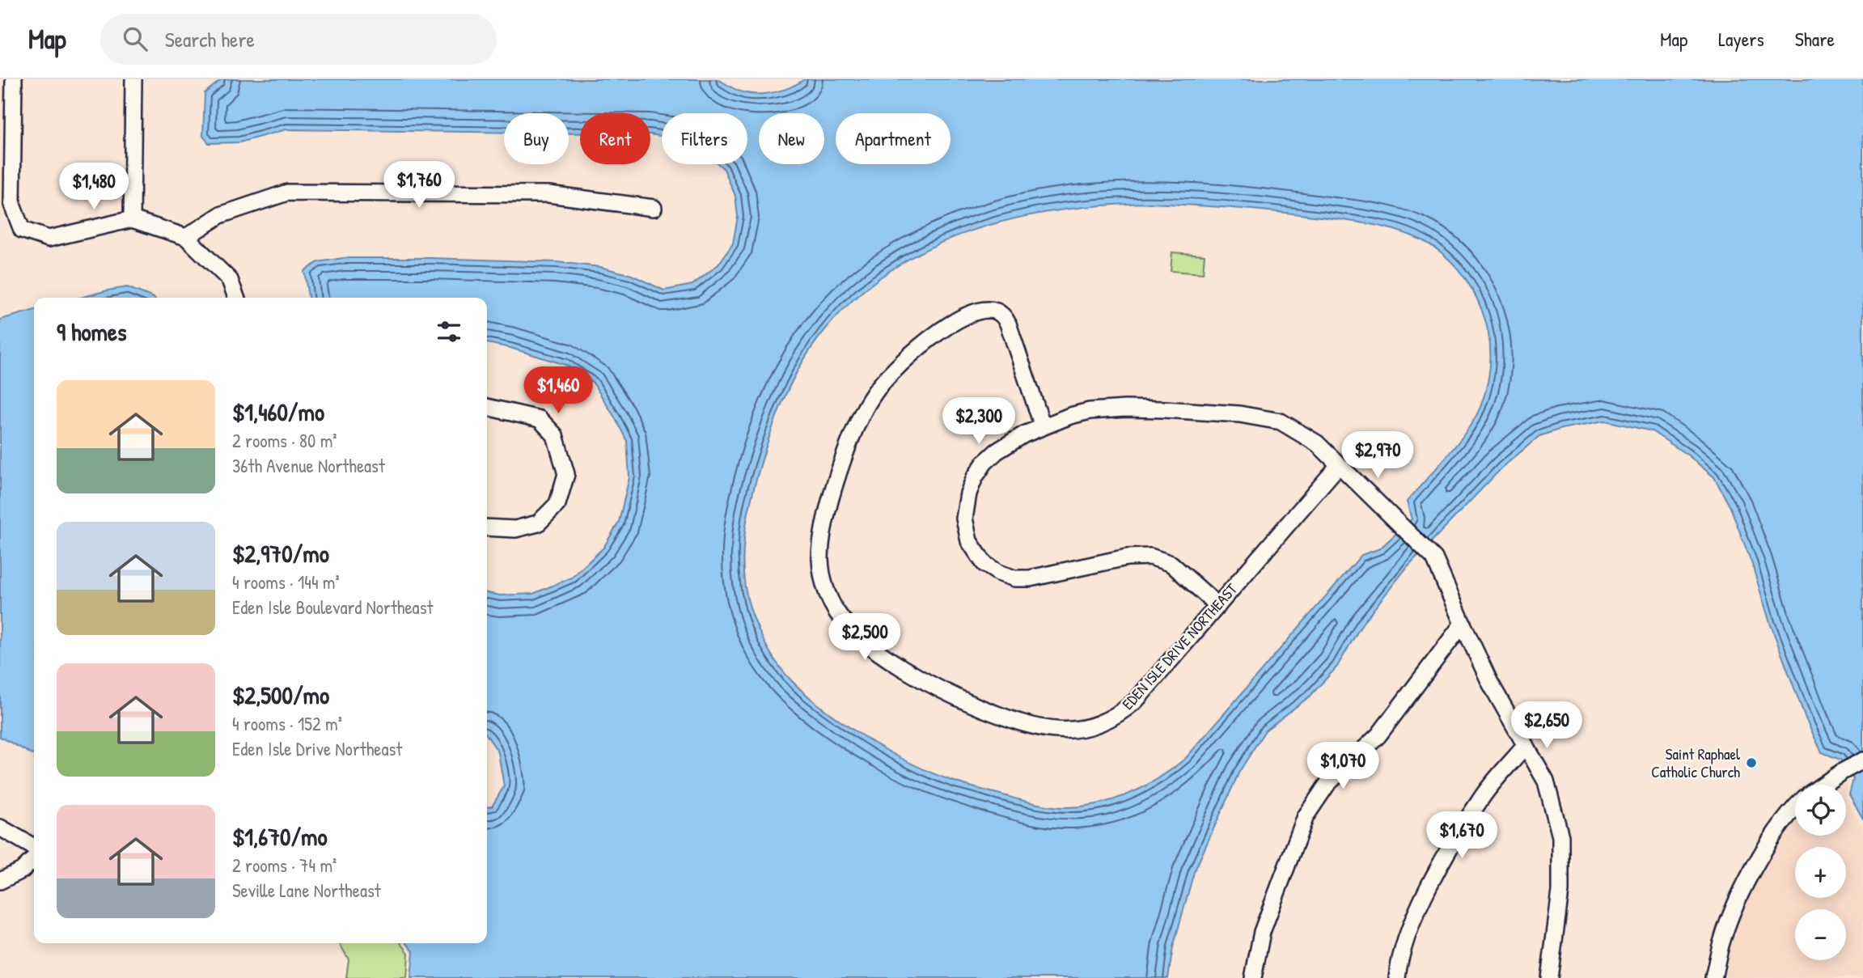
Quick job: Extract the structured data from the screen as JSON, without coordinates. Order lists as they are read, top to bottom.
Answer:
{
  "streets": {
    "street": ["EDEN ISLE DRIVE NORTHEAST"]
  },
  "places": ["Saint Raphael Catholic Church"],
  "page": {
    "header": "Map",
    "search": "Search here",
    "nav": ["Map", "Layers", "Share"],
    "chip": [
      "Buy",
      "Rent",
      "Filters",
      "New",
      "Apartment"
    ],
    "price": [
      "$1,760",
      "$1,480",
      "$1,460",
      "$2,300",
      "$2,970",
      "$2,500",
      "$2,650",
      "$1,070",
      "$1,670"
    ],
    "heading": "9 homes",
    "list": [
      {
        "name": "$1,460/mo",
        "note": "2 rooms · 80 m² · 36th Avenue Northeast"
      },
      {
        "name": "$2,970/mo",
        "note": "4 rooms · 144 m² · Eden Isle Boulevard Northeast"
      },
      {
        "name": "$2,500/mo",
        "note": "4 rooms · 152 m² · Eden Isle Drive Northeast"
      },
      {
        "name": "$1,670/mo",
        "note": "2 rooms · 74 m² · Seville Lane Northeast"
      }
    ],
    "map_buttons": ["+", "−"]
  }
}
